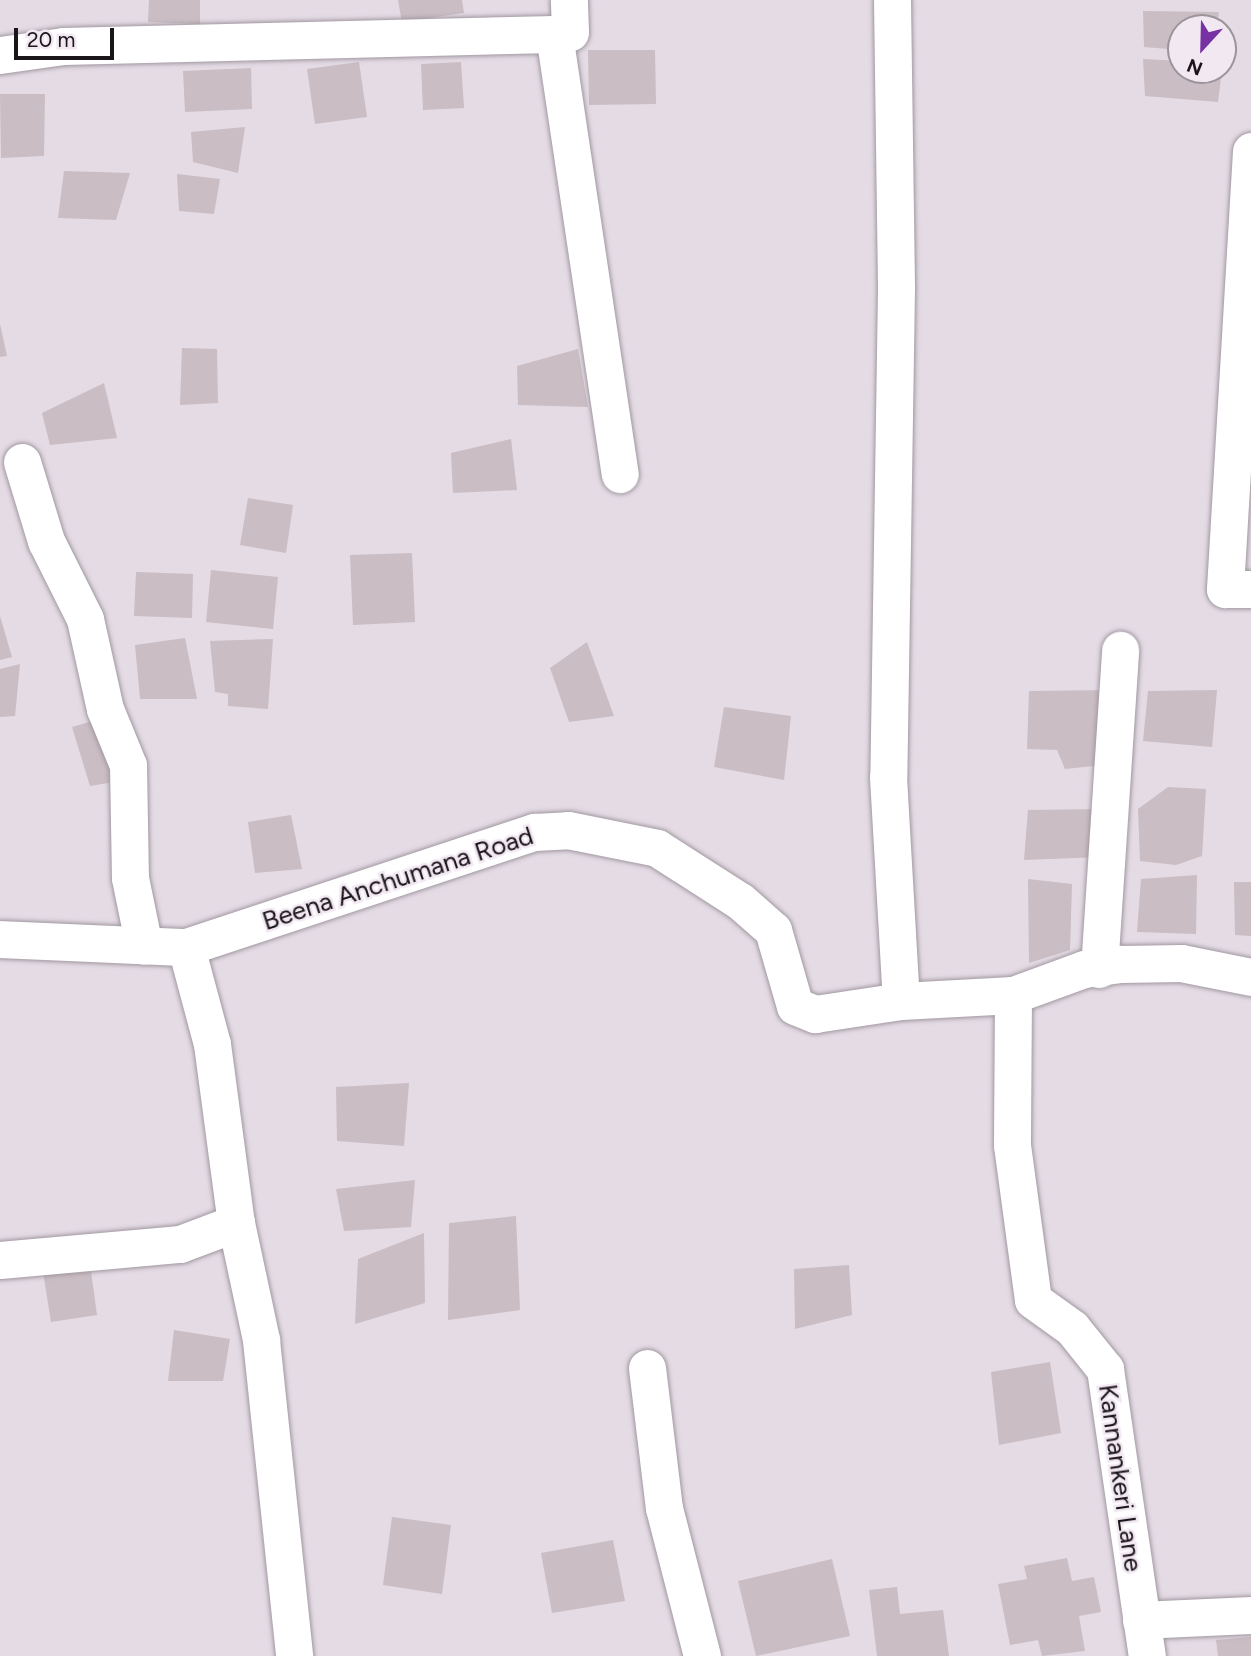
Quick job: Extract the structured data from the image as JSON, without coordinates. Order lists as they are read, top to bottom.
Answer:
{
  "streets": {
    "street": ["Beena Anchumana Road", "Kannankeri Lane"]
  },
  "crossings": [
    ["Beena Anchumana Road", "Kannankeri Lane"]
  ],
  "scale_bar": "20 m",
  "north": "bottom"
}
